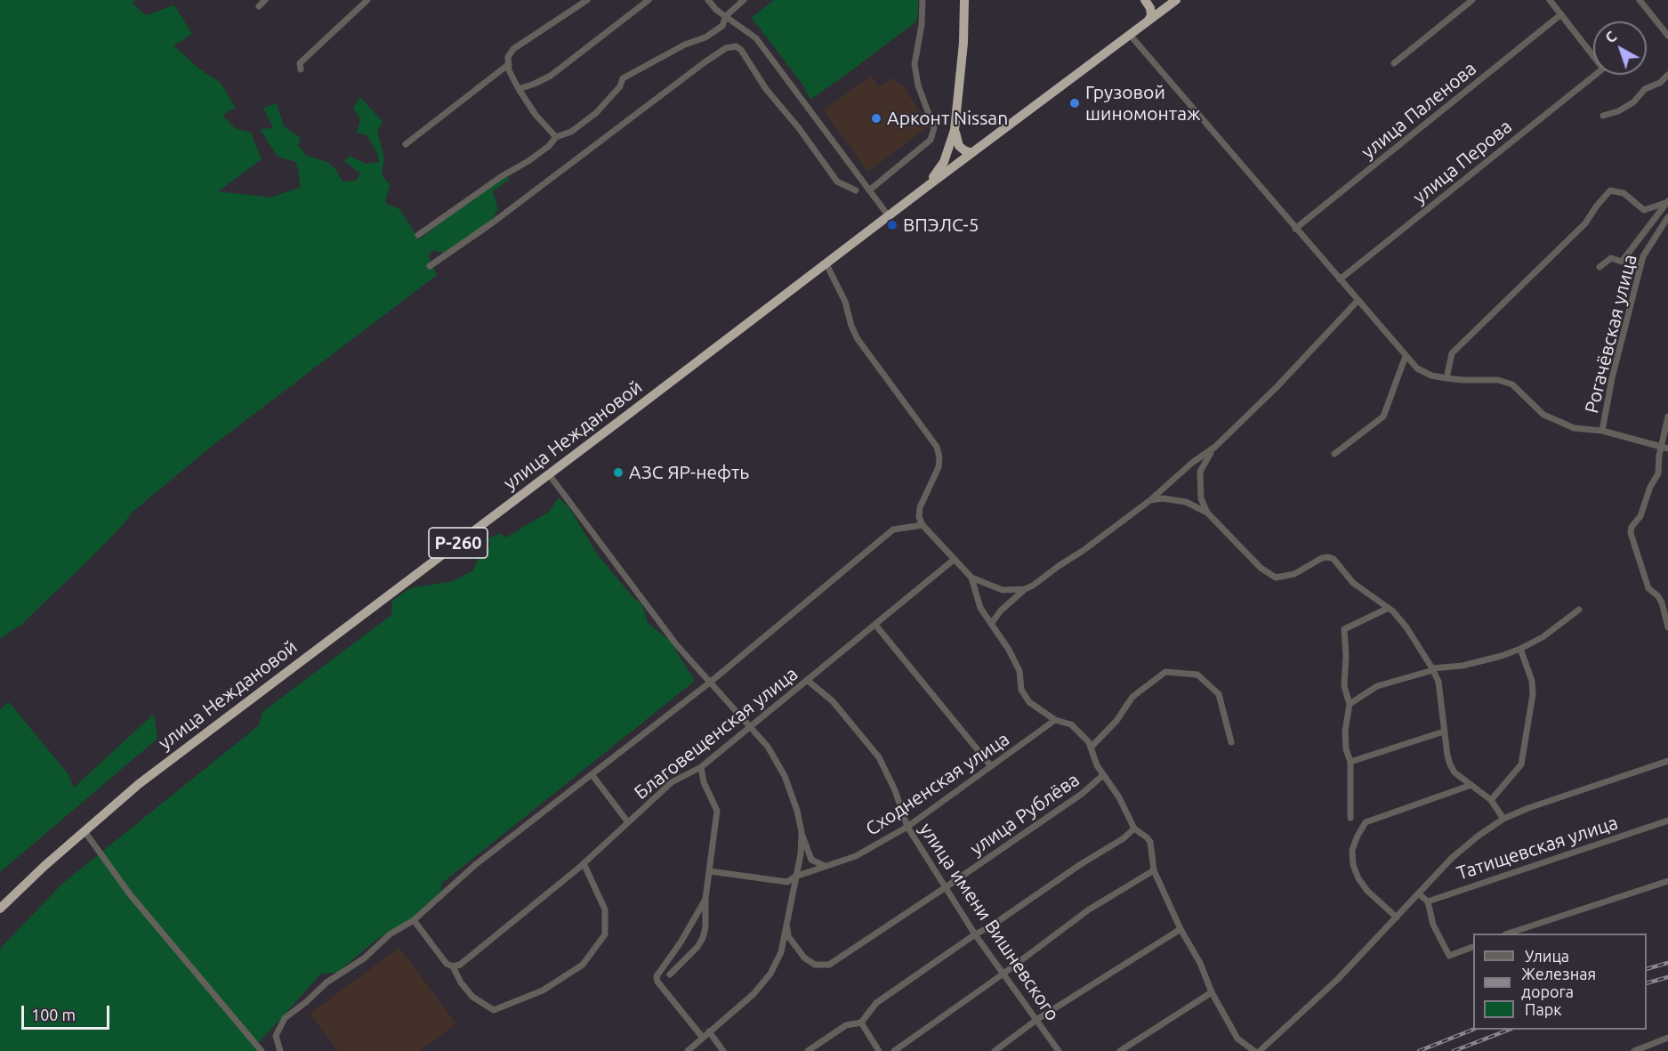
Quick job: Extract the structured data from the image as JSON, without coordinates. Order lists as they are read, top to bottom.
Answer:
{
  "streets": {
    "highway": ["улица Неждановой", "Р-260"],
    "street": [
      "улица Паленова",
      "улица Перова",
      "Рогачёвская улица",
      "Благовещенская улица",
      "Сходненская улица",
      "улица Рублёва",
      "Татищевская улица",
      "улица имени Вишневского"
    ]
  },
  "crossings": [
    ["улица Паленова", "улица Перова"],
    ["Благовещенская улица", "улица имени Вишневского"],
    ["Сходненская улица", "улица имени Вишневского"],
    ["улица Рублёва", "улица имени Вишневского"]
  ],
  "places": [
    "Грузовой шиномонтаж",
    "Арконт Nissan",
    "ВПЭЛС-5",
    "АЗС ЯР-нефть"
  ],
  "legend": ["Улица", "Железная дорога", "Парк"],
  "scale_bar": "100 m",
  "north": "top left"
}
